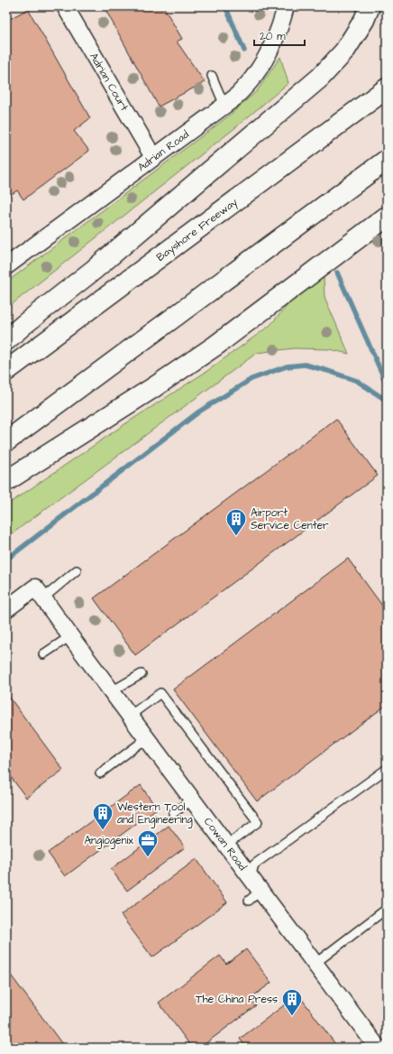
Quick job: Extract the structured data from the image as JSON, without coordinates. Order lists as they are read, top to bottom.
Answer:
{
  "streets": {
    "highway": ["Bayshore Freeway"],
    "street": ["Adrian Court", "Adrian Road", "Cowan Road"]
  },
  "crossings": [
    ["Adrian Court", "Adrian Road"]
  ],
  "places": {
    "building": ["Airport Service Center", "Western Tool and Engineering", "The China Press"],
    "office": ["Angiogenix"]
  },
  "scale_bar": "20 m"
}
